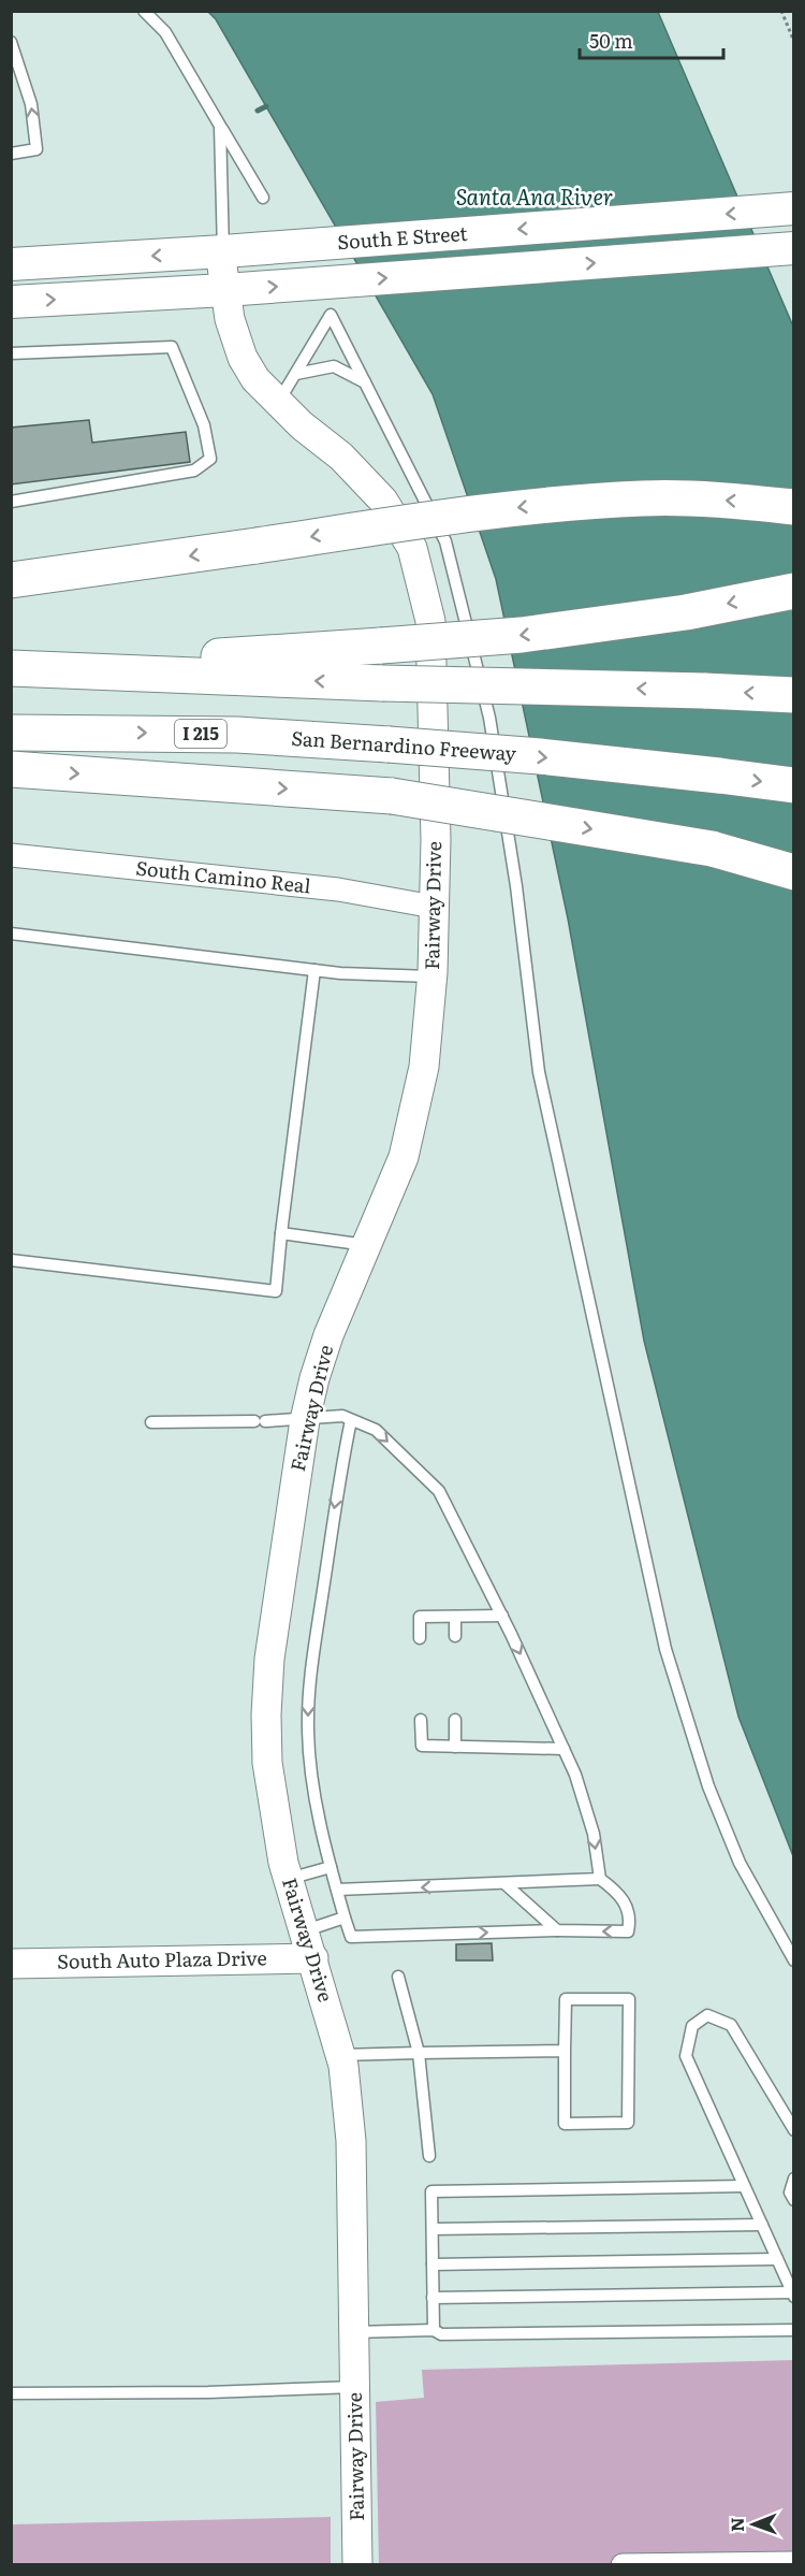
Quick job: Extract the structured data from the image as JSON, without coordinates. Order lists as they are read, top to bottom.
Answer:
{
  "streets": {
    "highway": ["I 215", "San Bernardino Freeway"],
    "main road": ["South E Street"],
    "street": ["South Camino Real", "Fairway Drive", "South Auto Plaza Drive"]
  },
  "crossings": [
    ["South E Street", "Fairway Drive"],
    ["South Camino Real", "Fairway Drive"],
    ["Fairway Drive", "South Auto Plaza Drive"]
  ],
  "water": ["Santa Ana River"],
  "scale_bar": "50 m",
  "north": "left"
}
